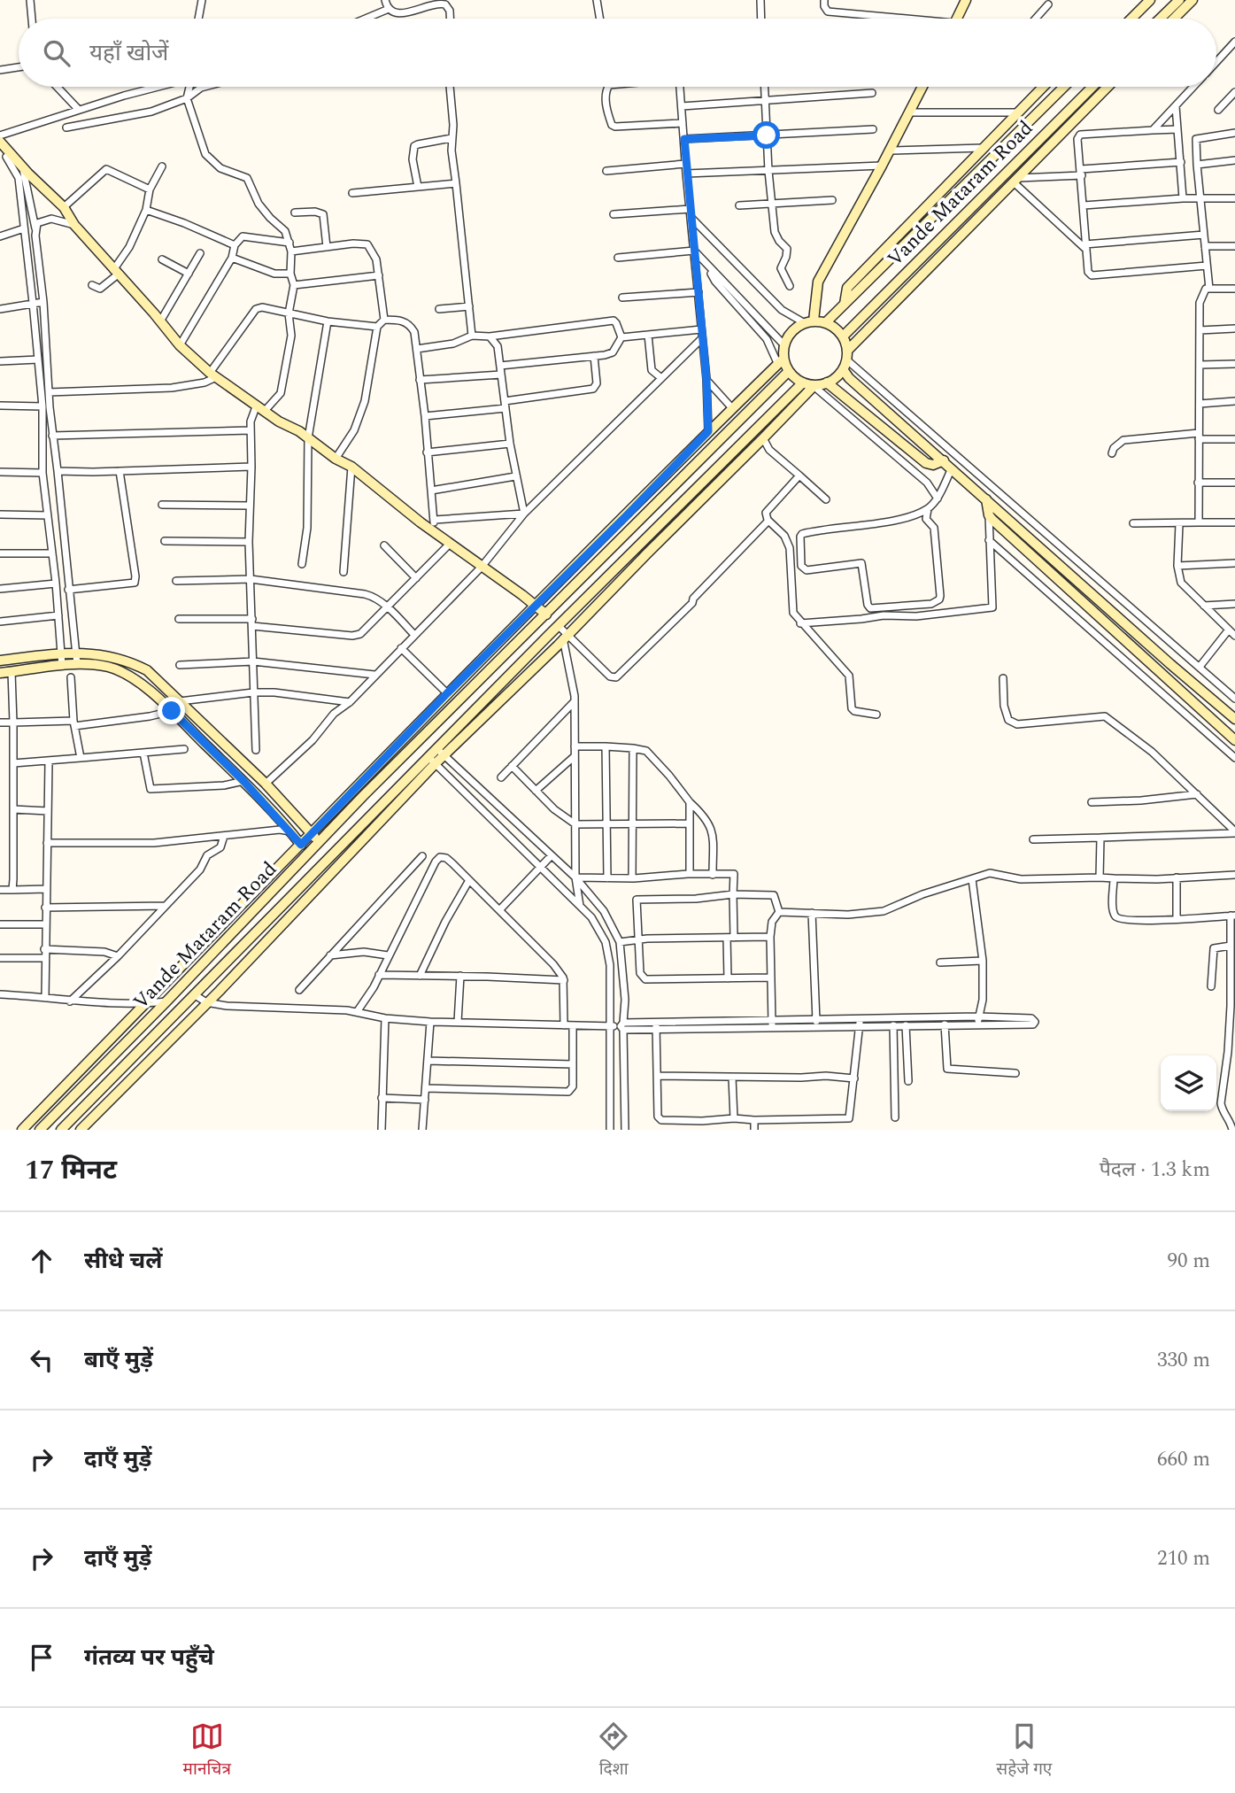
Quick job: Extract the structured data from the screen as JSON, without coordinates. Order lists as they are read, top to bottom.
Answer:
{
  "streets": {
    "street": ["Vande Mataram Road"]
  },
  "page": {
    "search": "यहाँ खोजें",
    "heading": ["17 मिनट", "पैदल · 1.3 km"],
    "list": [
      ["सीधे चलें", "90 m"],
      ["बाएँ मुड़ें", "330 m"],
      ["दाएँ मुड़ें", "660 m"],
      ["दाएँ मुड़ें", "210 m"],
      "गंतव्य पर पहुँचे"
    ],
    "nav": ["मानचित्र", "दिशा", "सहेजे गए"]
  }
}
